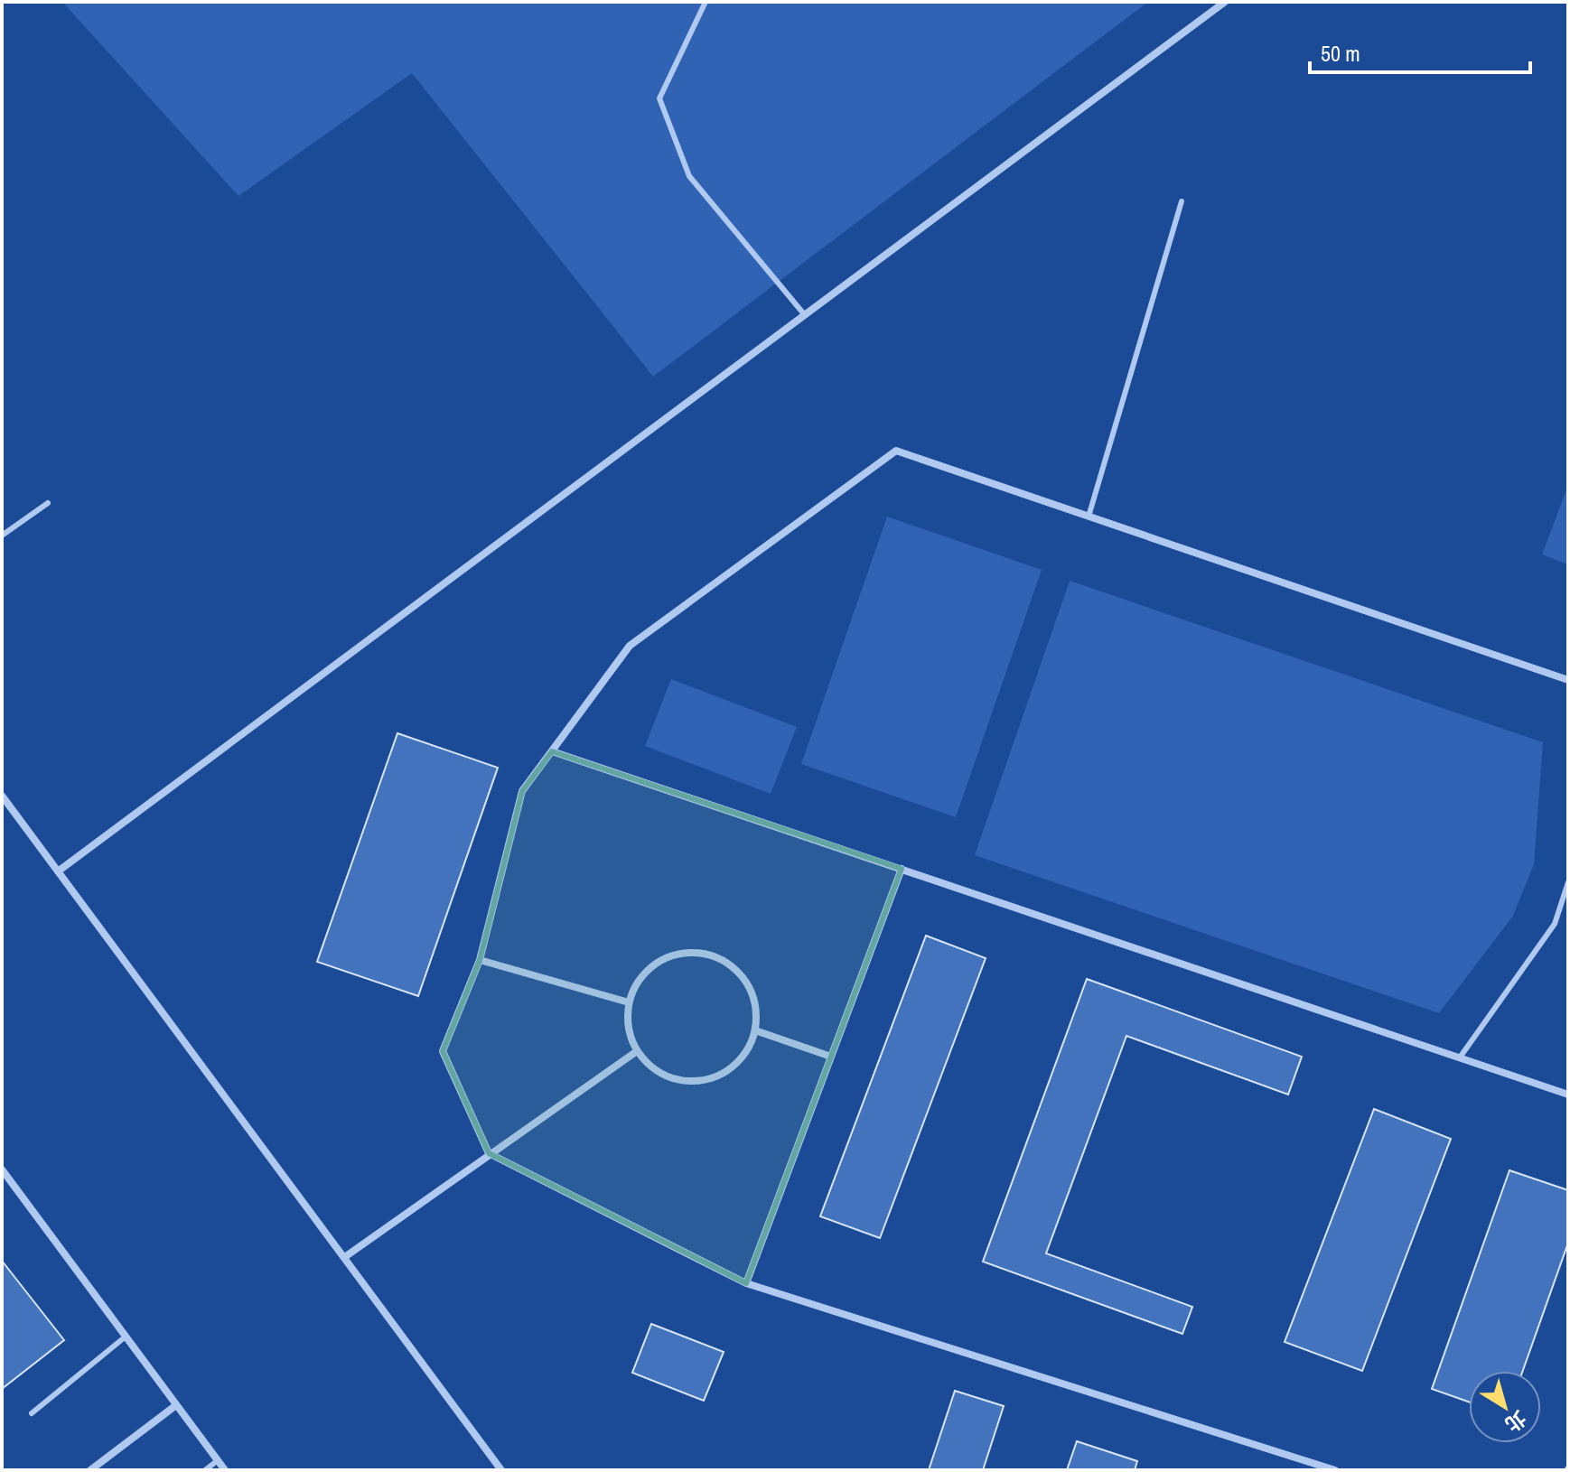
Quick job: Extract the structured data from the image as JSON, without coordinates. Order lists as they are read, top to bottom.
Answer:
{
  "scale_bar": "50 m",
  "north": "bottom right"
}
